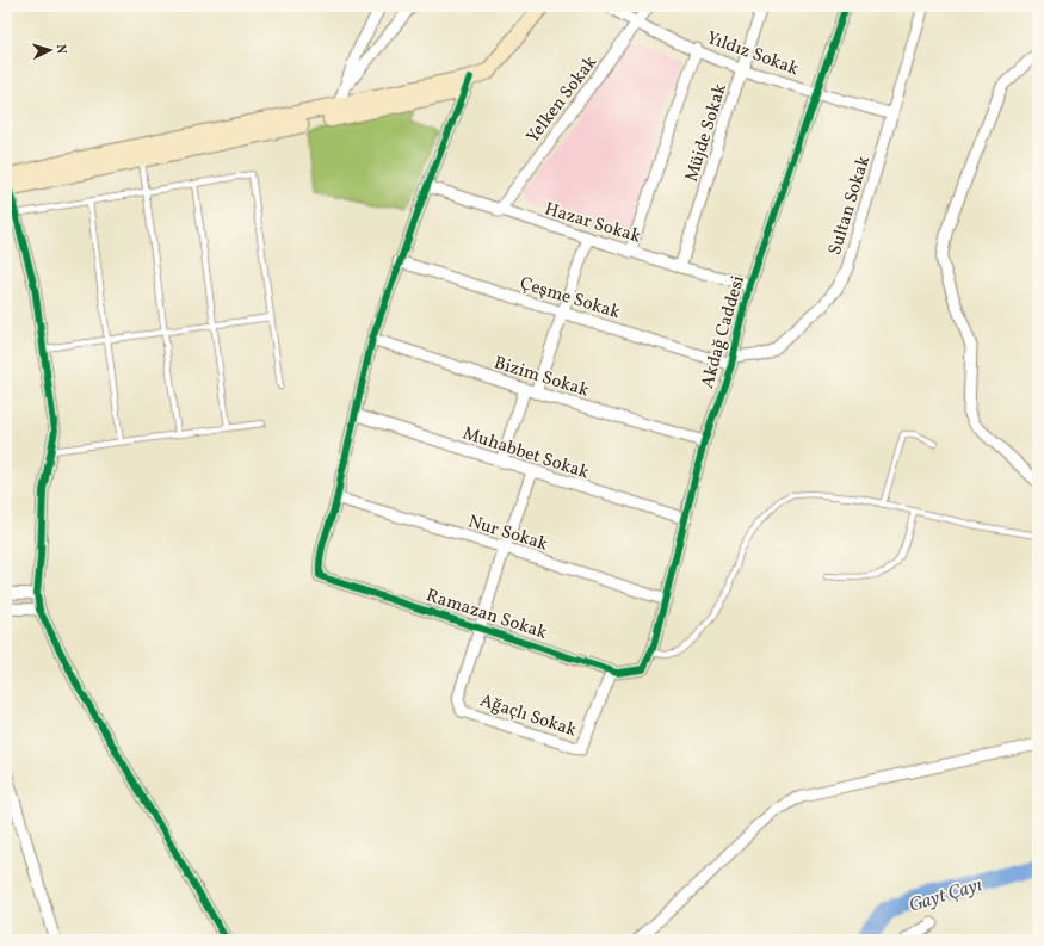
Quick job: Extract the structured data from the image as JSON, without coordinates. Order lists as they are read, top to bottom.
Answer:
{
  "streets": {
    "street": [
      "Yıldız Sokak",
      "Yelken Sokak",
      "Müjde Sokak",
      "Sultan Sokak",
      "Hazar Sokak",
      "Çeşme Sokak",
      "Akdağ Caddesi",
      "Bizim Sokak",
      "Muhabbet Sokak",
      "Nur Sokak",
      "Ramazan Sokak",
      "Ağaçlı Sokak"
    ]
  },
  "crossings": [
    ["Yıldız Sokak", "Yelken Sokak"],
    ["Yıldız Sokak", "Müjde Sokak"],
    ["Yıldız Sokak", "Sultan Sokak"],
    ["Yıldız Sokak", "Akdağ Caddesi"],
    ["Yelken Sokak", "Hazar Sokak"],
    ["Müjde Sokak", "Hazar Sokak"],
    ["Sultan Sokak", "Çeşme Sokak"],
    ["Sultan Sokak", "Akdağ Caddesi"],
    ["Hazar Sokak", "Akdağ Caddesi"],
    ["Çeşme Sokak", "Akdağ Caddesi"],
    ["Akdağ Caddesi", "Bizim Sokak"],
    ["Akdağ Caddesi", "Muhabbet Sokak"],
    ["Akdağ Caddesi", "Nur Sokak"],
    ["Akdağ Caddesi", "Ramazan Sokak"],
    ["Muhabbet Sokak", "Ağaçlı Sokak"],
    ["Nur Sokak", "Ramazan Sokak"],
    ["Nur Sokak", "Ağaçlı Sokak"],
    ["Ramazan Sokak", "Ağaçlı Sokak"]
  ],
  "water": ["Gayt Çayı"],
  "north": "right"
}
